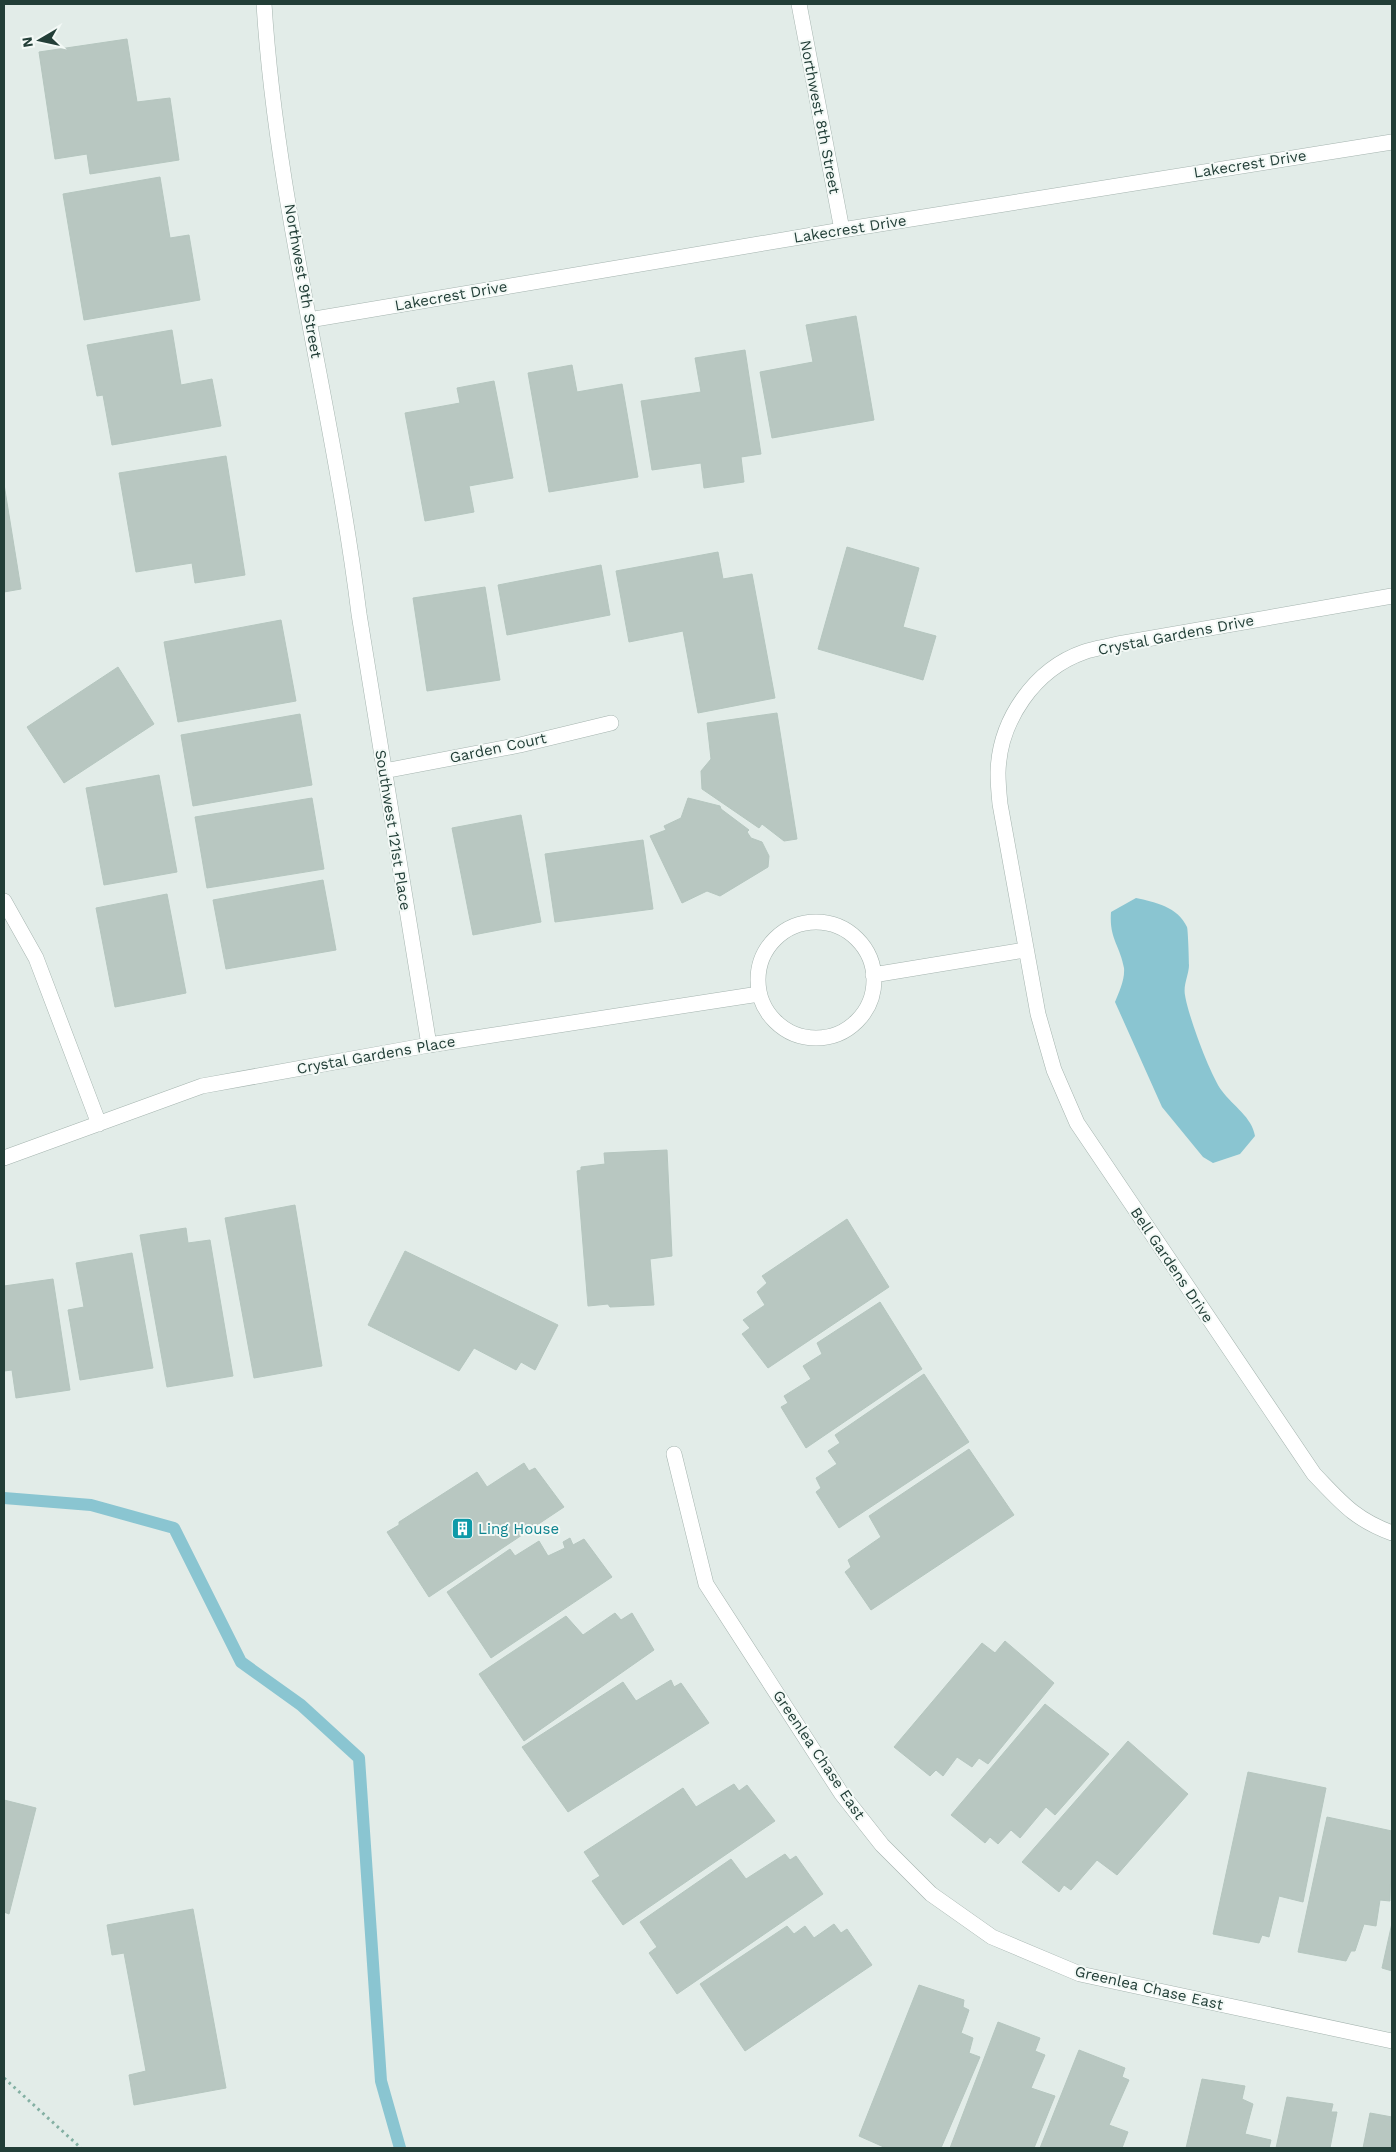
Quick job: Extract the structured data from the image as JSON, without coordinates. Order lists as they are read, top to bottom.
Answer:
{
  "streets": {
    "street": [
      "Northwest 8th Street",
      "Lakecrest Drive",
      "Northwest 9th Street",
      "Crystal Gardens Drive",
      "Garden Court",
      "Southwest 121st Place",
      "Crystal Gardens Place",
      "Bell Gardens Drive",
      "Greenlea Chase East"
    ]
  },
  "crossings": [
    ["Northwest 8th Street", "Lakecrest Drive"],
    ["Lakecrest Drive", "Northwest 9th Street"],
    ["Northwest 9th Street", "Southwest 121st Place"],
    ["Crystal Gardens Drive", "Bell Gardens Drive"],
    ["Garden Court", "Southwest 121st Place"],
    ["Southwest 121st Place", "Crystal Gardens Place"]
  ],
  "places": {
    "building": ["Ling House"]
  },
  "north": "left"
}
